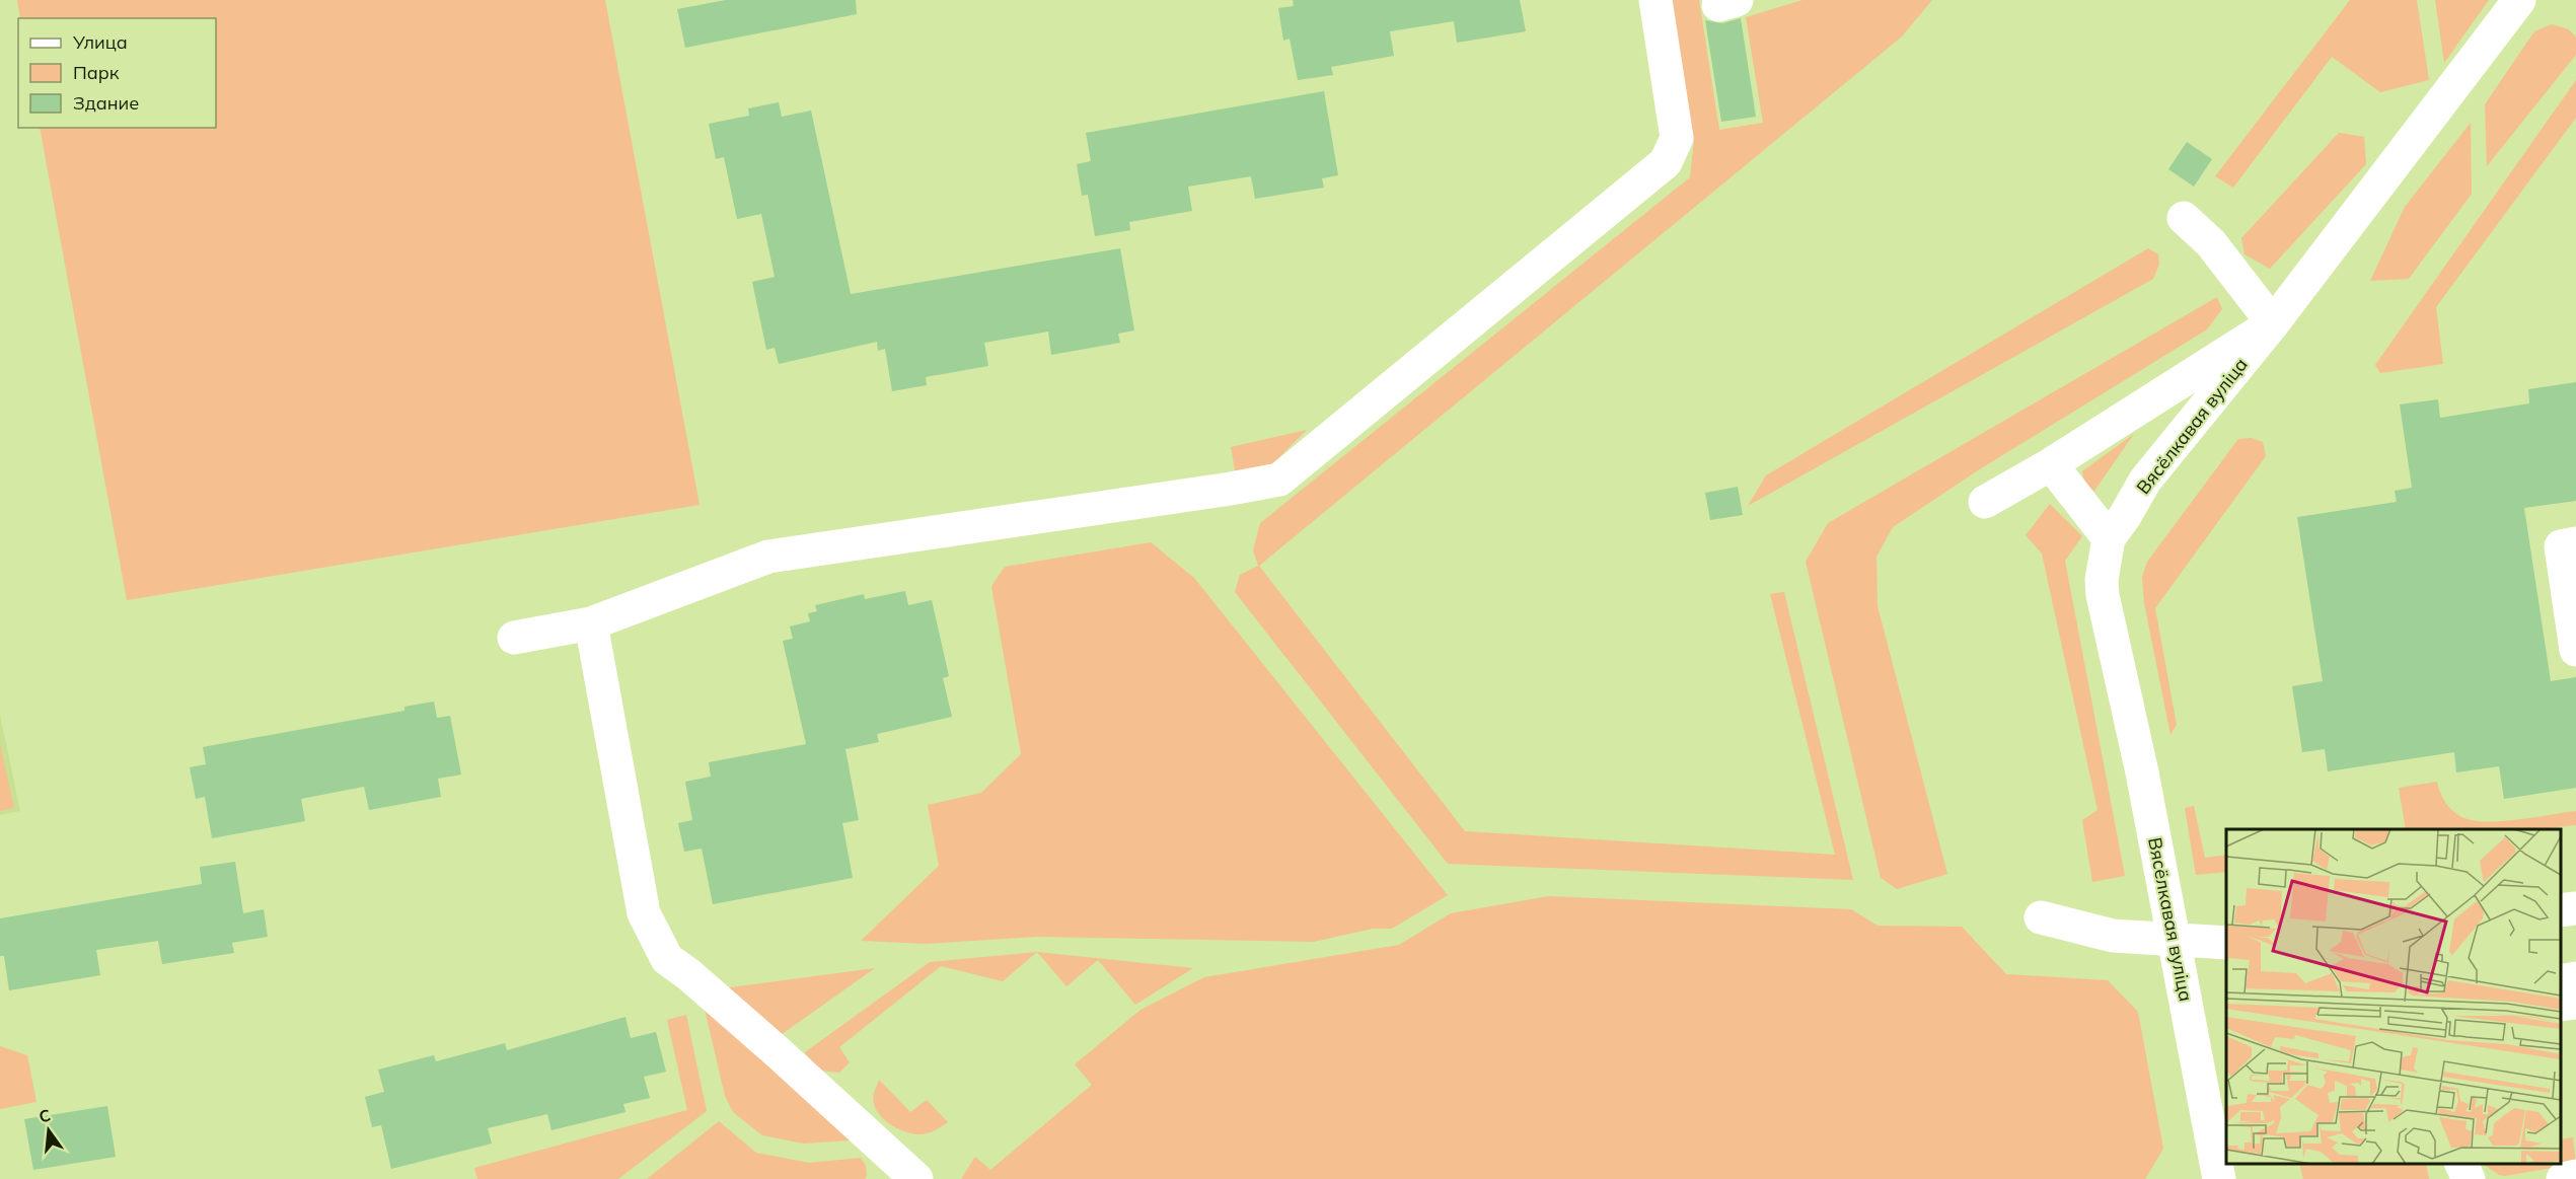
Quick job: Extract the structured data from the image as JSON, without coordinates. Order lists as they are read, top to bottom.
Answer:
{
  "streets": {
    "street": ["Вясёлкавая вуліца"]
  },
  "legend": ["Улица", "Парк", "Здание"],
  "north": "top"
}
